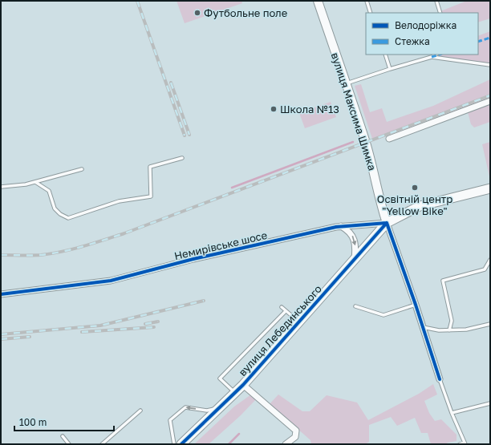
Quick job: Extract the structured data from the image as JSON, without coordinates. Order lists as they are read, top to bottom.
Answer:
{
  "streets": {
    "main road": ["вулиця Максима Шимка", "Немирівське шосе", "вулиця Лебединського"]
  },
  "crossings": [
    ["вулиця Максима Шимка", "Немирівське шосе"],
    ["вулиця Максима Шимка", "вулиця Лебединського"],
    ["Немирівське шосе", "вулиця Лебединського"]
  ],
  "places": ["Футбольне поле", "Школа №13", "Освітній центр \"Yellow Bike\""],
  "legend": ["Велодоріжка", "Стежка"],
  "scale_bar": "100 m"
}
